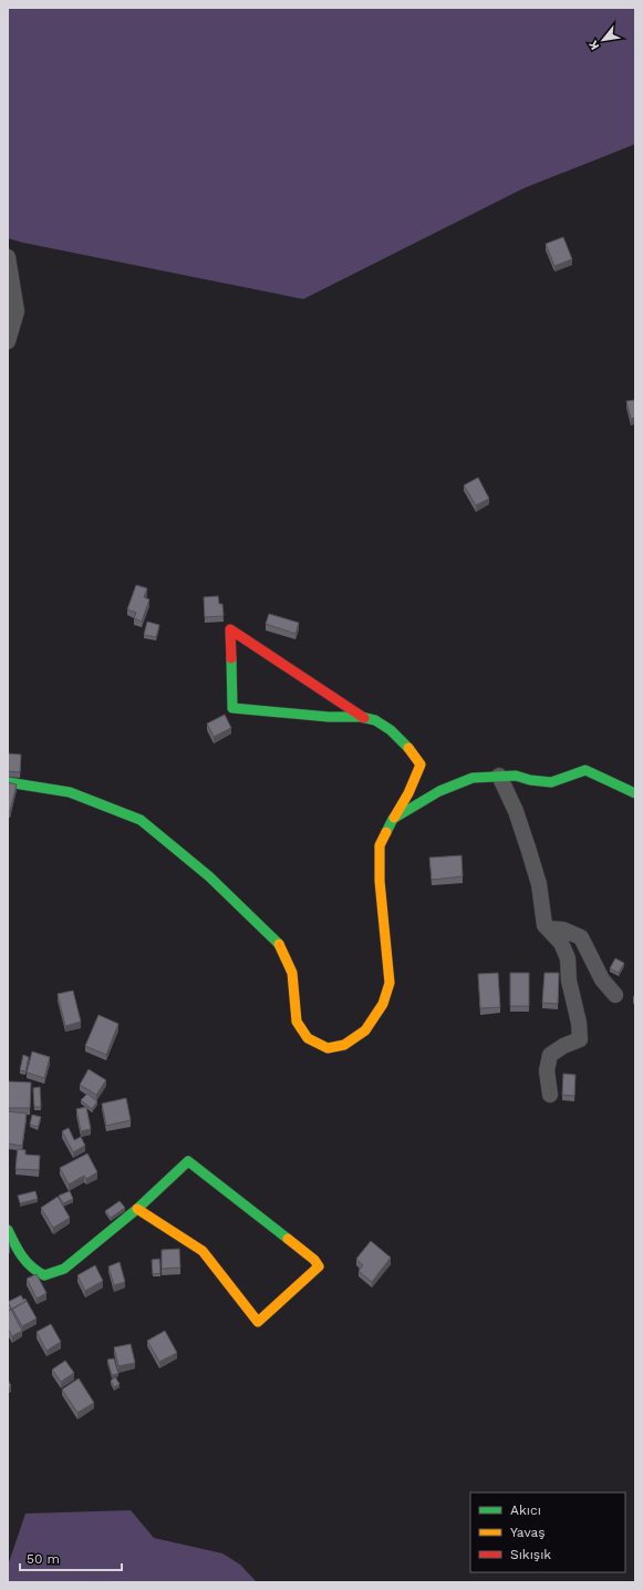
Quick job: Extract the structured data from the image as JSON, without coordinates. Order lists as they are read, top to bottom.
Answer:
{
  "legend": ["Akıcı", "Yavaş", "Sıkışık"],
  "scale_bar": "50 m",
  "north": "bottom left"
}
